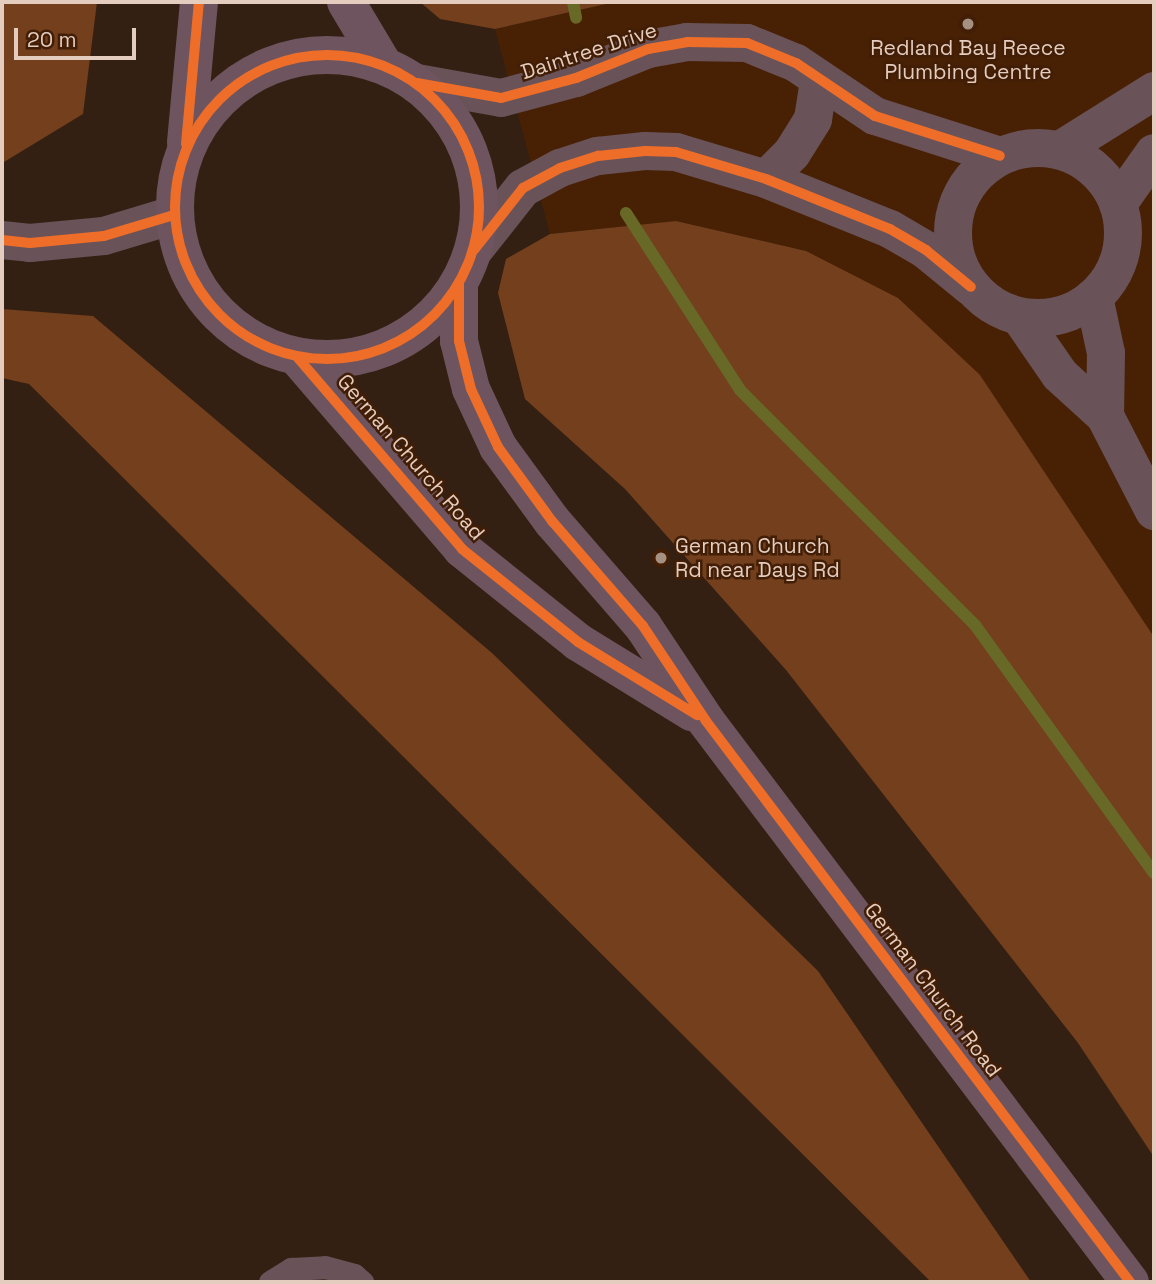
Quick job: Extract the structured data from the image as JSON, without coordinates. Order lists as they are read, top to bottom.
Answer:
{
  "streets": {
    "street": ["Daintree Drive", "German Church Road"]
  },
  "crossings": [
    ["Daintree Drive", "German Church Road"]
  ],
  "places": ["Redland Bay Reece Plumbing Centre", "German Church Rd near Days Rd"],
  "scale_bar": "20 m"
}
